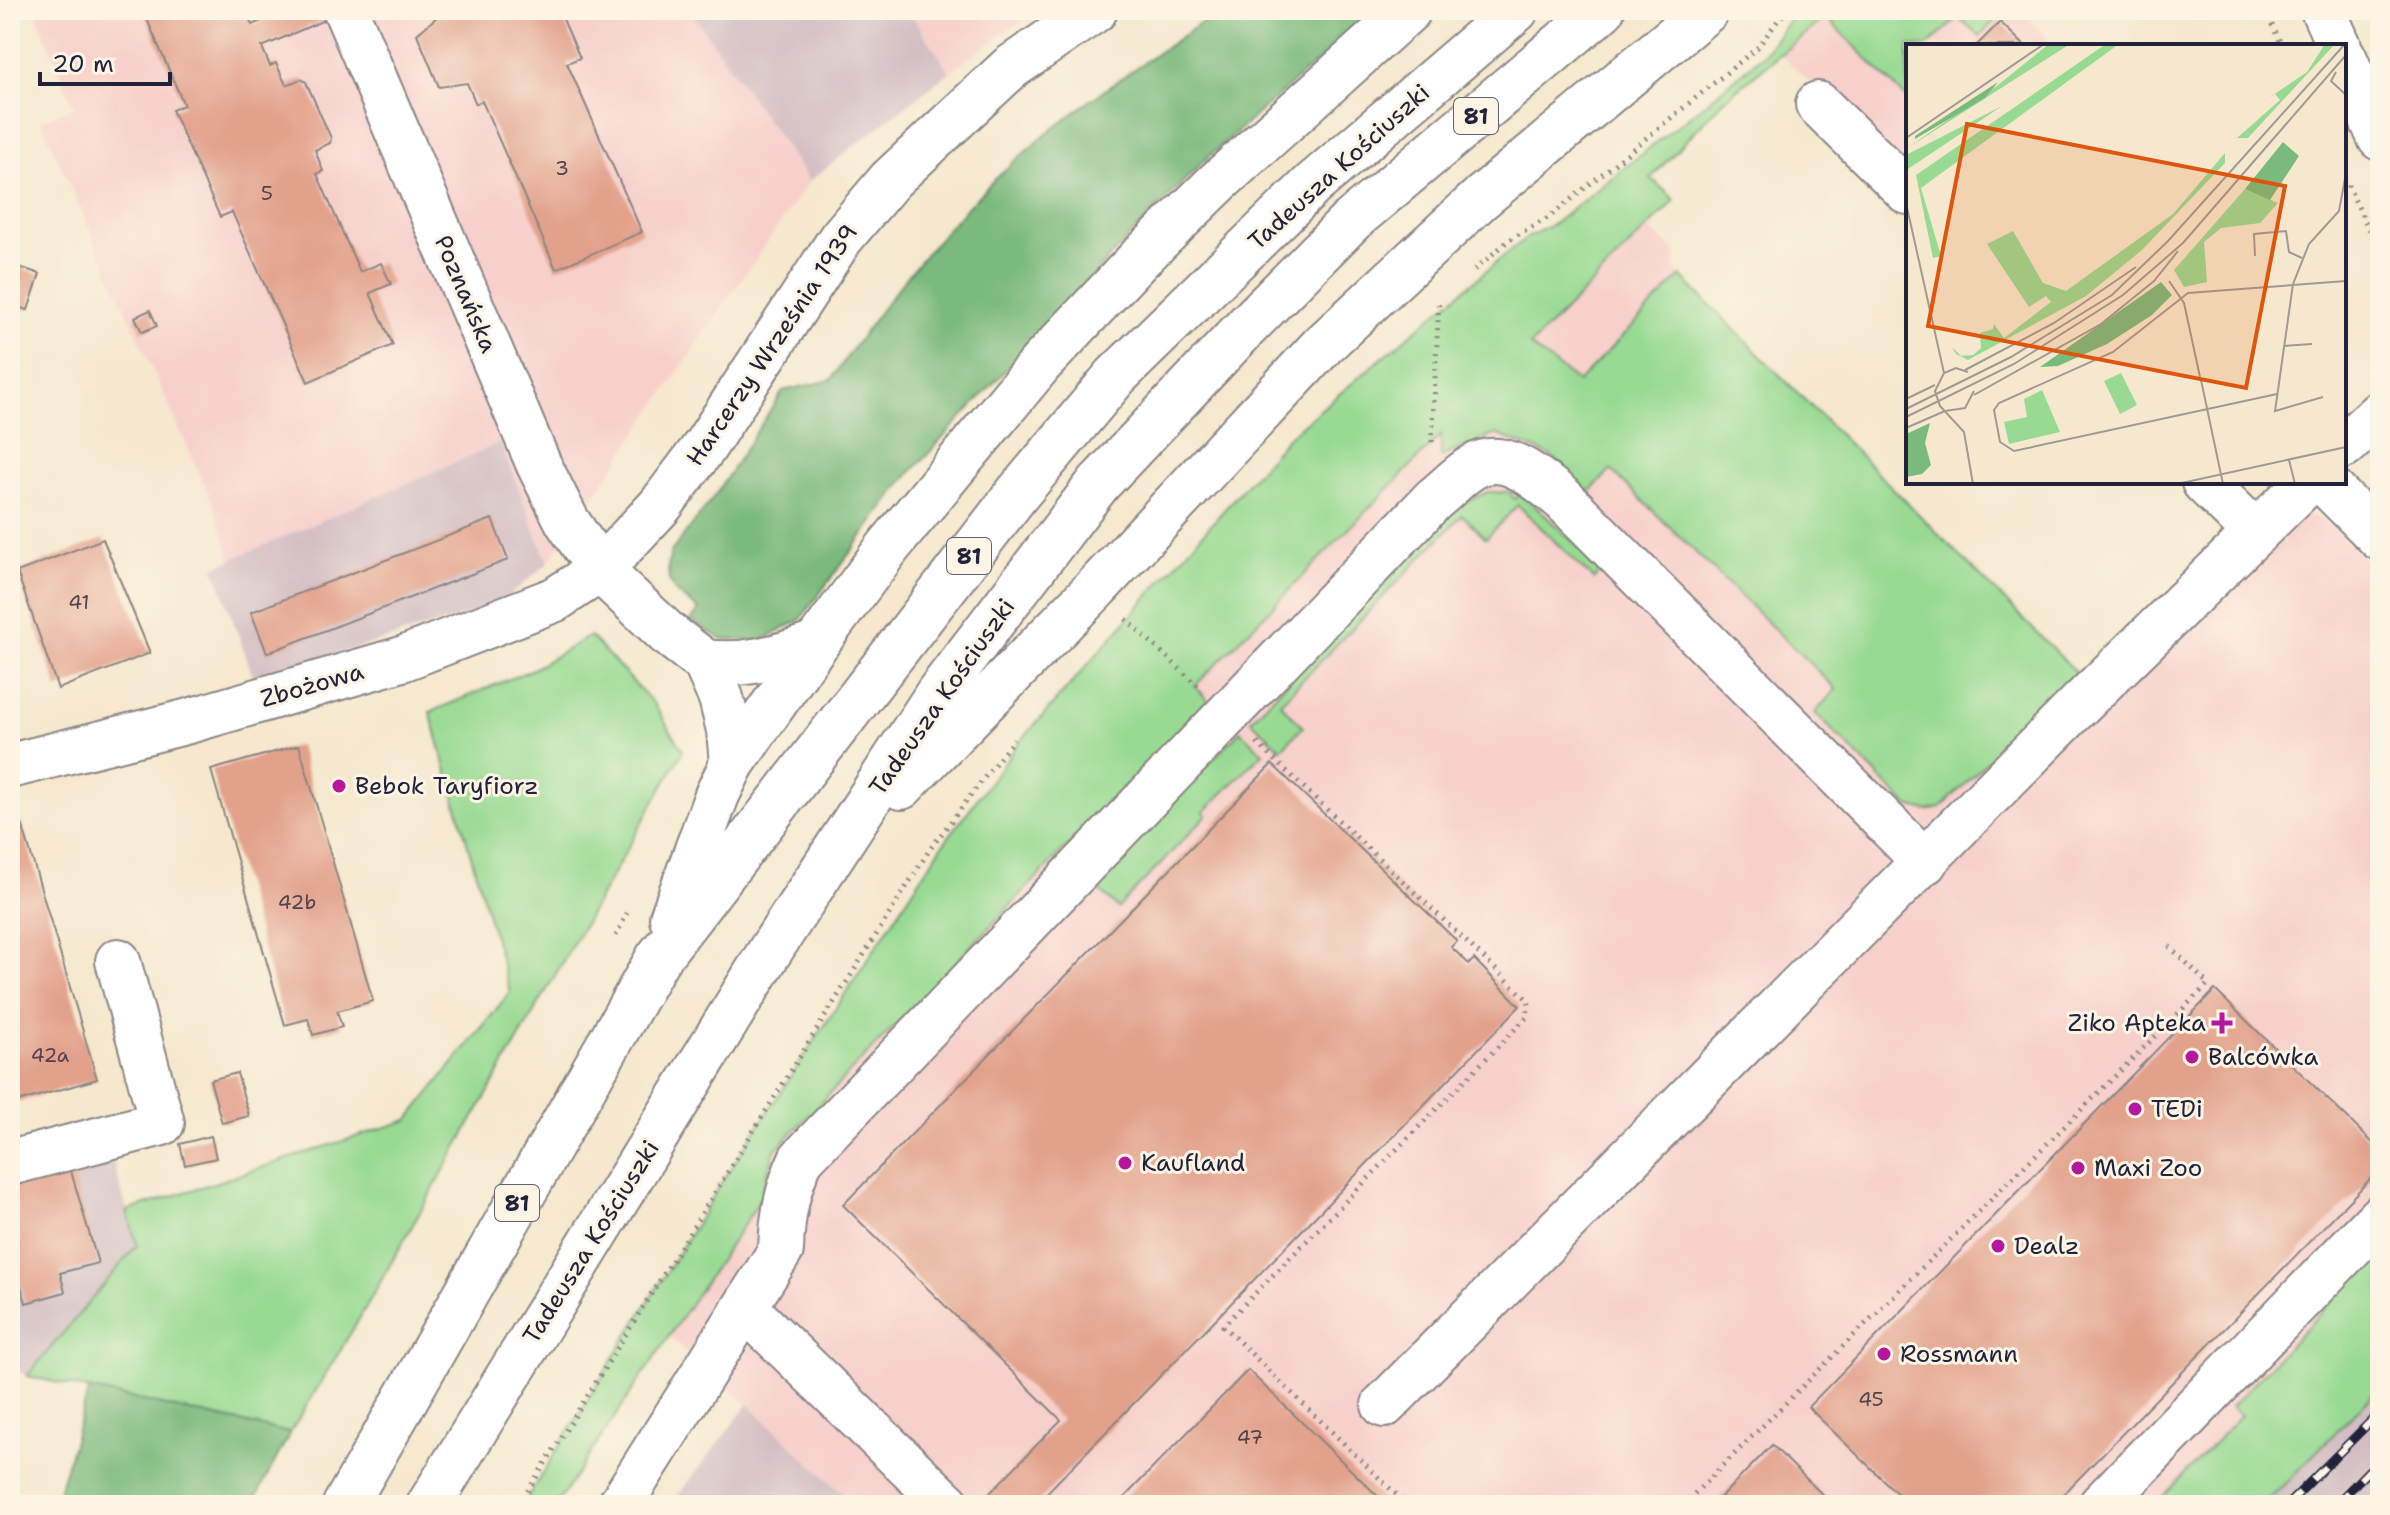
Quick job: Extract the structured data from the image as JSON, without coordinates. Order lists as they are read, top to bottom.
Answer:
{
  "streets": {
    "main road": [
      "81",
      "Tadeusza Kościuszki",
      "Poznańska",
      "Harcerzy Września 1939",
      "Zbożowa"
    ]
  },
  "crossings": [
    ["Poznańska", "Harcerzy Września 1939"],
    ["Poznańska", "Zbożowa"],
    ["Harcerzy Września 1939", "Zbożowa"]
  ],
  "places": {
    "other": [
      "Bebok Taryfiorz",
      "Balcówka",
      "TEDi",
      "Kaufland",
      "Maxi Zoo",
      "Dealz",
      "Rossmann"
    ],
    "health": ["Ziko Apteka"]
  },
  "house_numbers": [
    "3",
    "5",
    "41",
    "42b",
    "42a",
    "45",
    "47"
  ],
  "scale_bar": "20 m"
}
